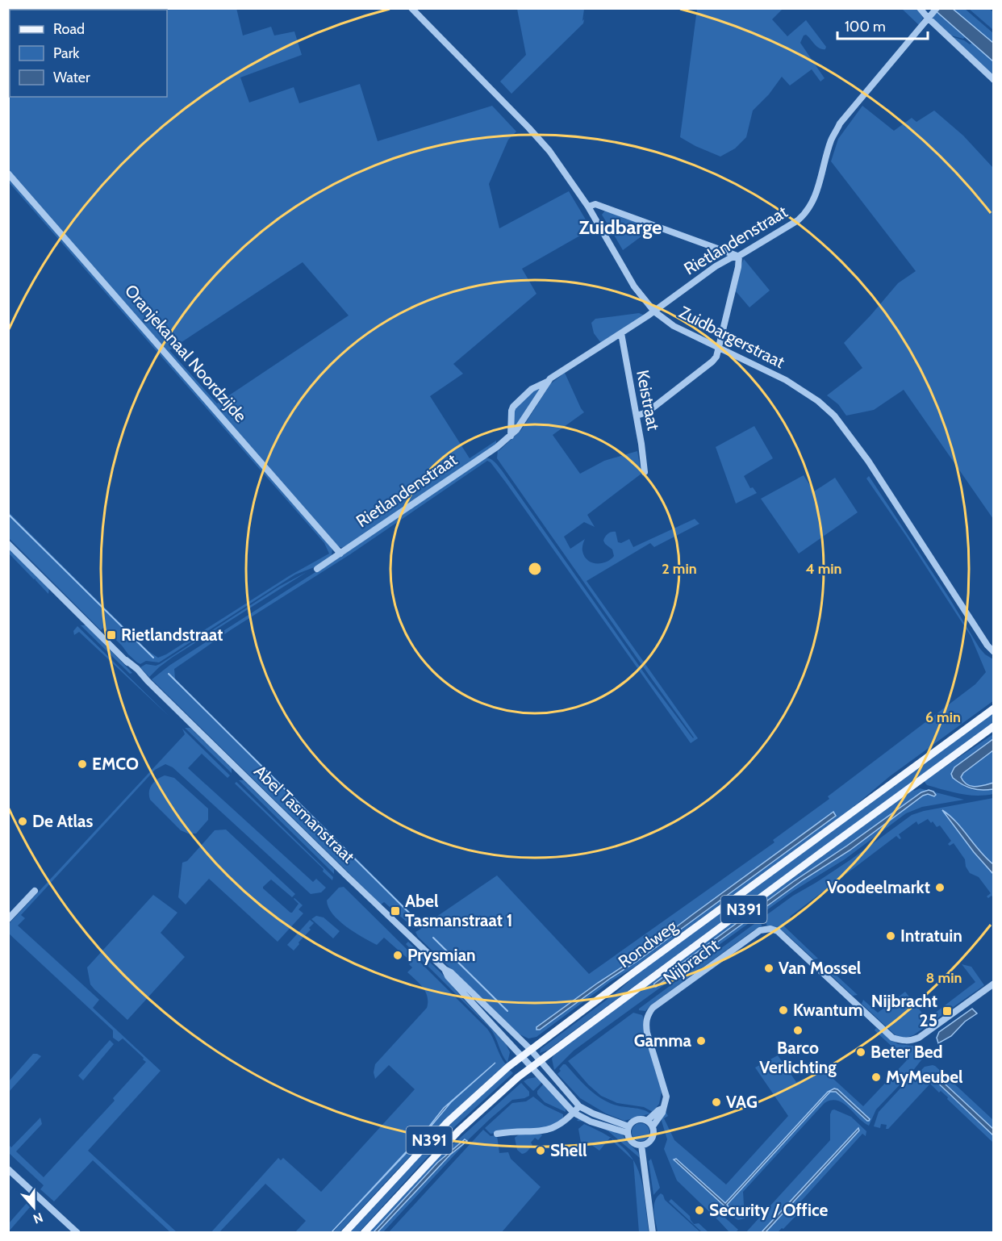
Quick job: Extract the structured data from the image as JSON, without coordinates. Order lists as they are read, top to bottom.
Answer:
{
  "streets": {
    "main road": ["N391", "Rondweg"],
    "street": [
      "Rietlandenstraat",
      "Zuidbargerstraat",
      "Oranjekanaal Noordzijde",
      "Keistraat",
      "Abel Tasmanstraat",
      "Nijbracht"
    ]
  },
  "crossings": [
    ["Rietlandenstraat", "Zuidbargerstraat"],
    ["Rietlandenstraat", "Oranjekanaal Noordzijde"],
    ["Rietlandenstraat", "Keistraat"],
    ["Abel Tasmanstraat", "Rondweg"],
    ["Abel Tasmanstraat", "Nijbracht"]
  ],
  "districts": ["Zuidbarge"],
  "places": {
    "transit": ["Rietlandstraat", "Abel Tasmanstraat 1", "Nijbracht 25"],
    "other": [
      "EMCO",
      "De Atlas",
      "Voodeelmarkt",
      "Intratuin",
      "Prysmian",
      "Van Mossel",
      "Kwantum",
      "Barco Verlichting",
      "Gamma",
      "Beter Bed",
      "MyMeubel",
      "VAG",
      "Shell",
      "Security / Office"
    ]
  },
  "legend": ["Road", "Park", "Water"],
  "scale_bar": "100 m",
  "north": "bottom",
  "rings": [
    "2 min",
    "4 min",
    "6 min",
    "8 min"
  ]
}
